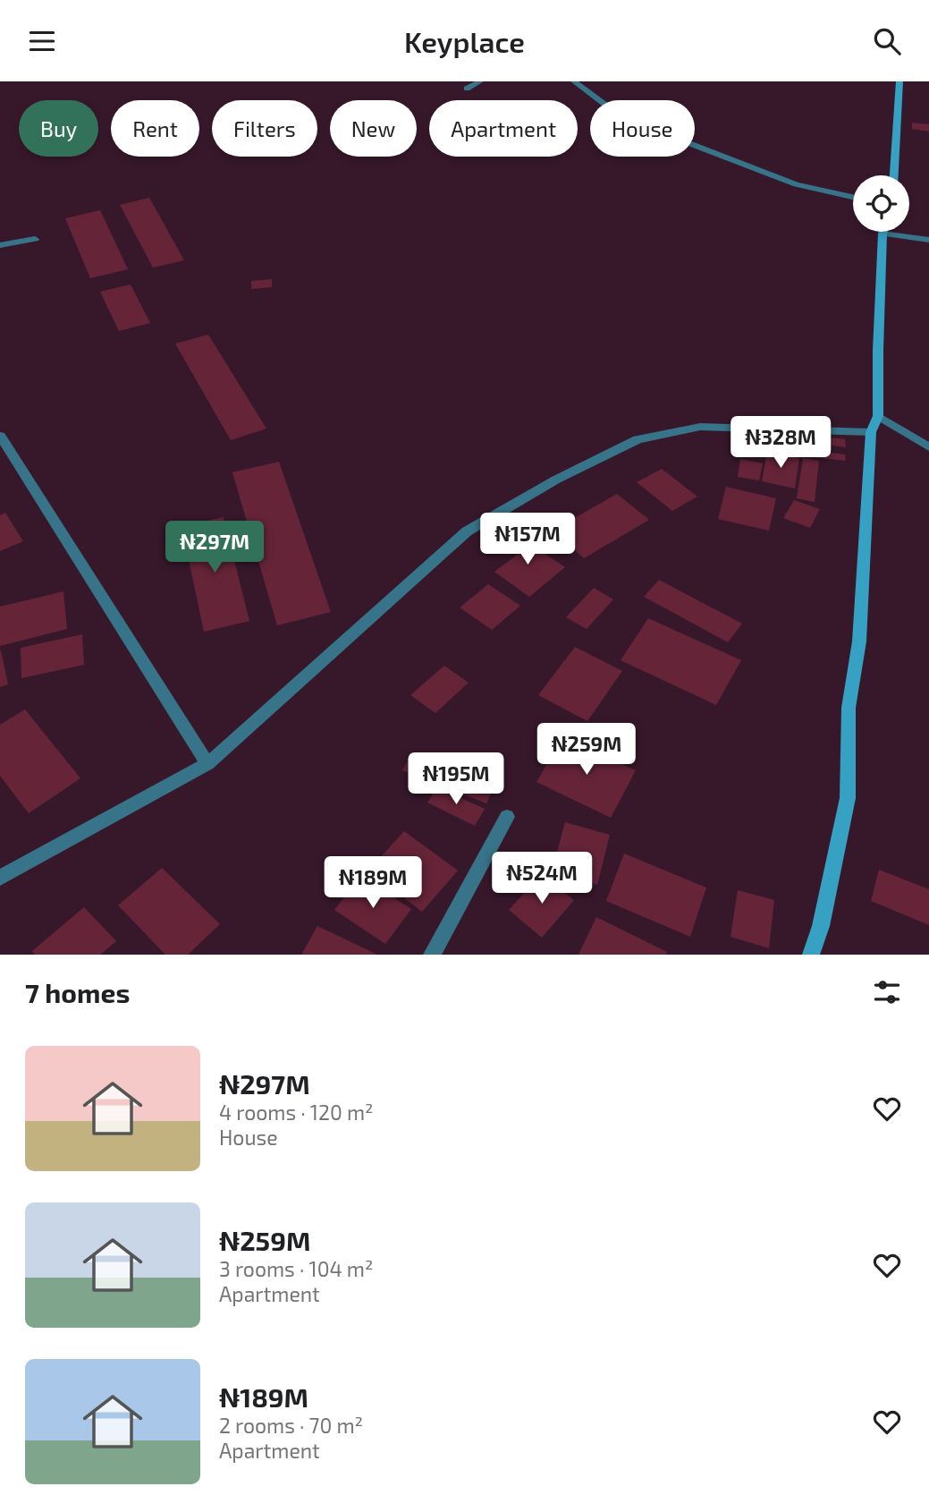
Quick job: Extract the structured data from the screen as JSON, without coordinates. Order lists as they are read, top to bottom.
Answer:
{
  "page": {
    "header": "Keyplace",
    "chip": [
      "Buy",
      "Rent",
      "Filters",
      "New",
      "Apartment",
      "House"
    ],
    "price": [
      "₦328M",
      "₦157M",
      "₦297M",
      "₦259M",
      "₦195M",
      "₦524M",
      "₦189M"
    ],
    "heading": "7 homes",
    "list": [
      {
        "name": "₦297M",
        "note": "4 rooms · 120 m² · House"
      },
      {
        "name": "₦259M",
        "note": "3 rooms · 104 m² · Apartment"
      },
      {
        "name": "₦189M",
        "note": "2 rooms · 70 m² · Apartment"
      }
    ]
  }
}
